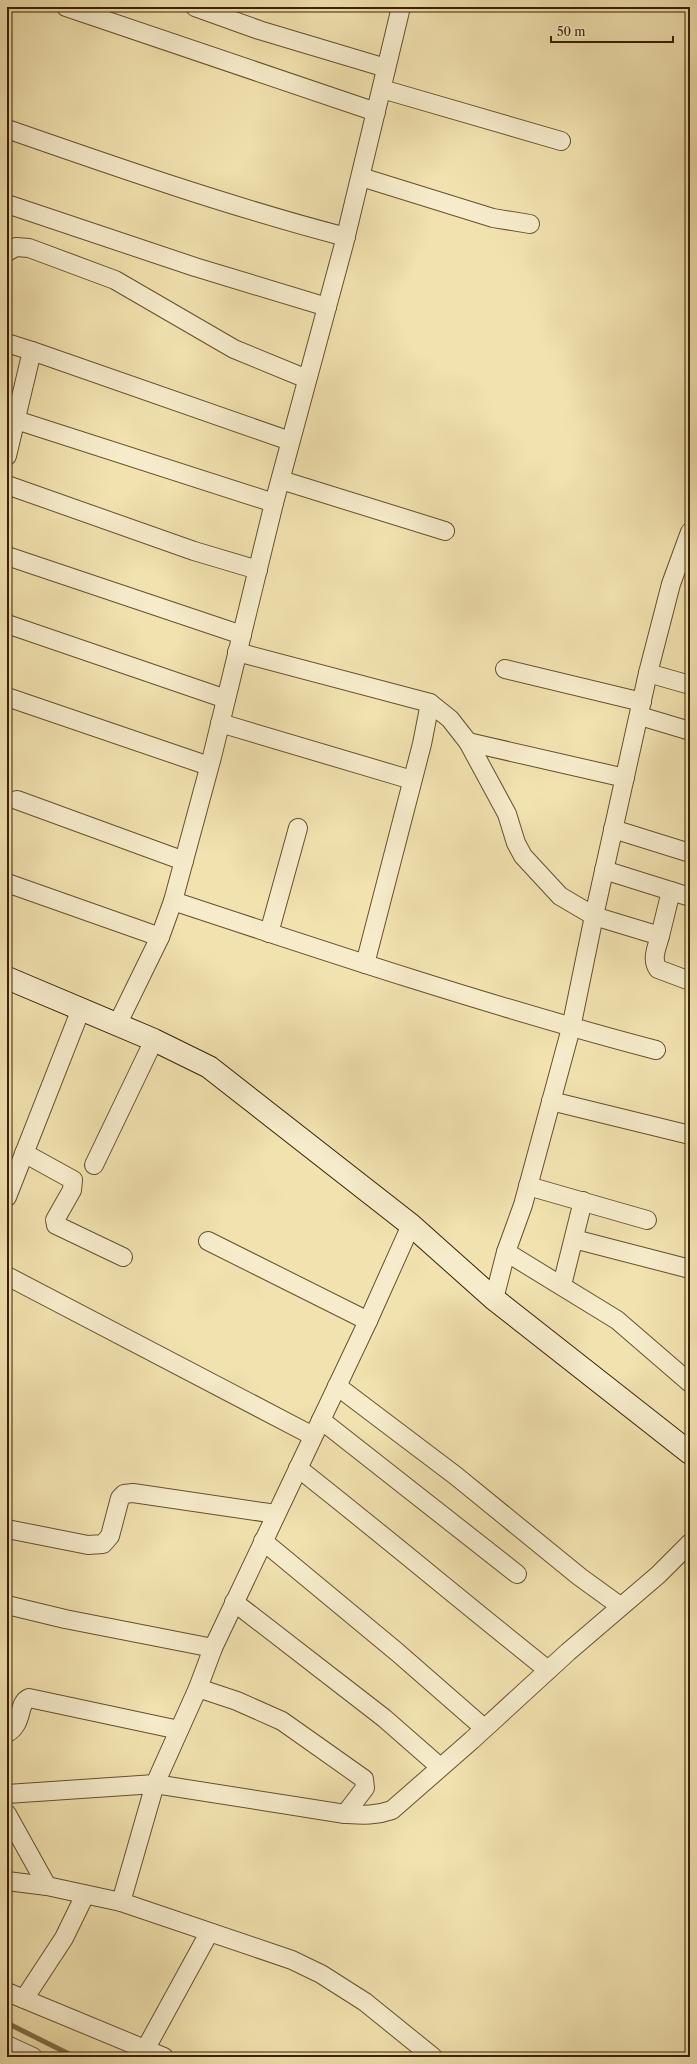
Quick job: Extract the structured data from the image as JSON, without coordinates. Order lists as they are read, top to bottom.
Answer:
{
  "scale_bar": "50 m"
}
